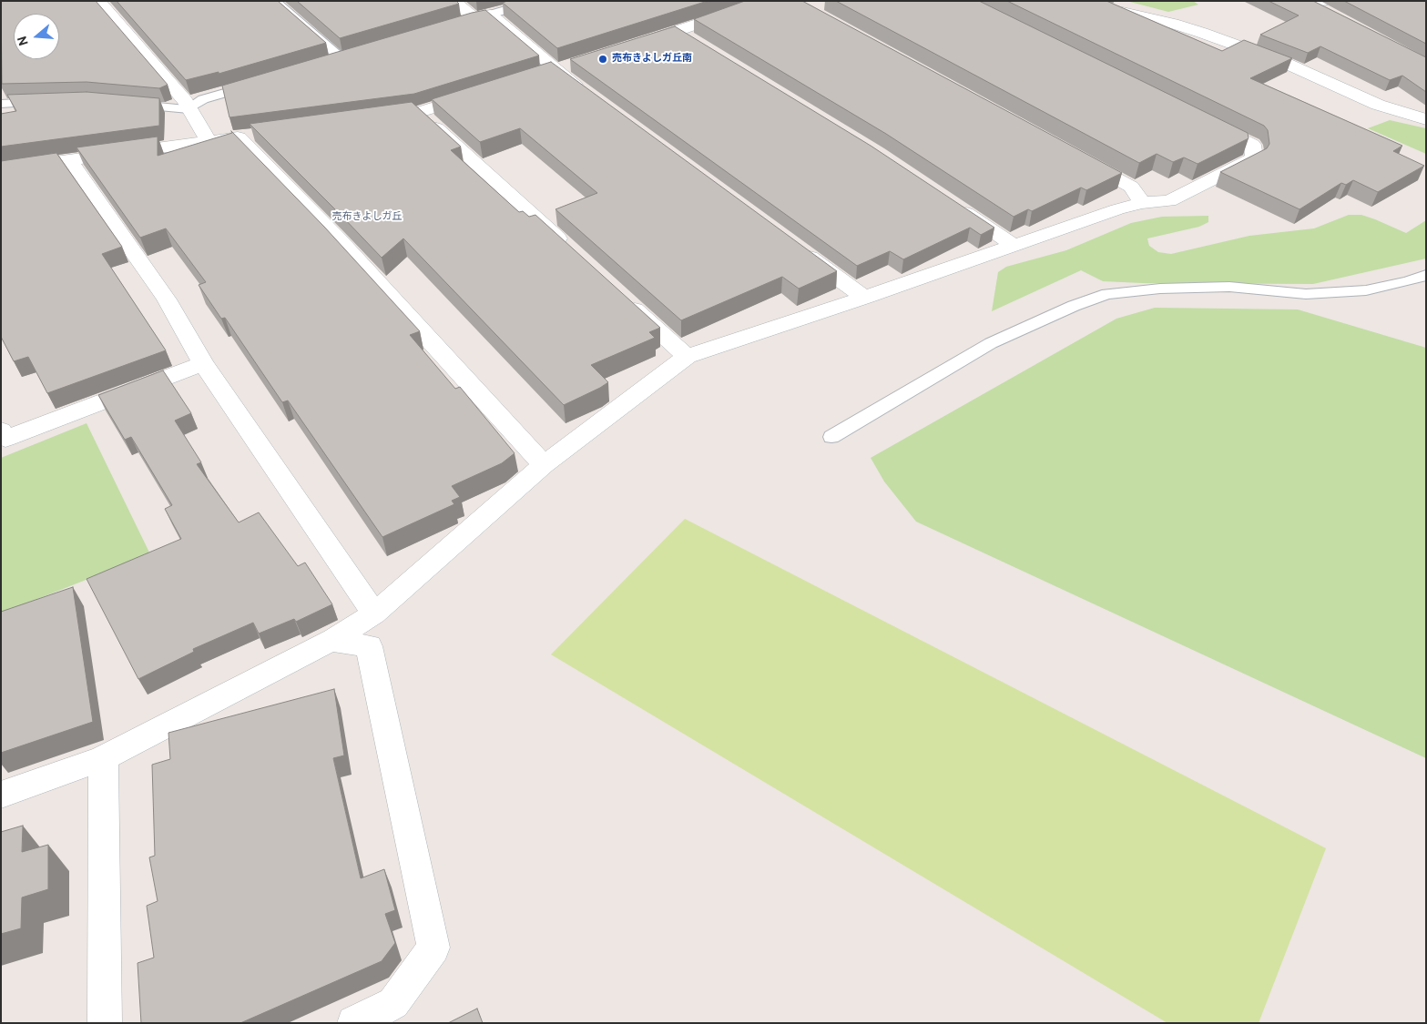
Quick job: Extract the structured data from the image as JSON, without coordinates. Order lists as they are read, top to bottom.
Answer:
{
  "districts": ["売布きよしガ丘"],
  "places": ["売布きよしガ丘南"],
  "north": "left"
}
